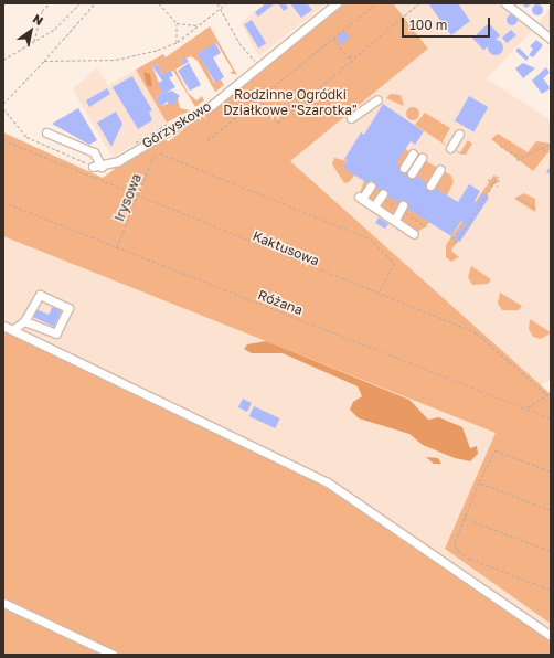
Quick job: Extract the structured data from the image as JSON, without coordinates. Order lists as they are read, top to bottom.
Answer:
{
  "streets": {
    "street": ["Górzyskowo"],
    "path": ["Irysowa", "Kaktusowa", "Różana"]
  },
  "crossings": [
    ["Irysowa", "Kaktusowa"],
    ["Irysowa", "Różana"]
  ],
  "parks": ["Rodzinne Ogródki Działkowe \"Szarotka\""],
  "scale_bar": "100 m",
  "north": "top right"
}
